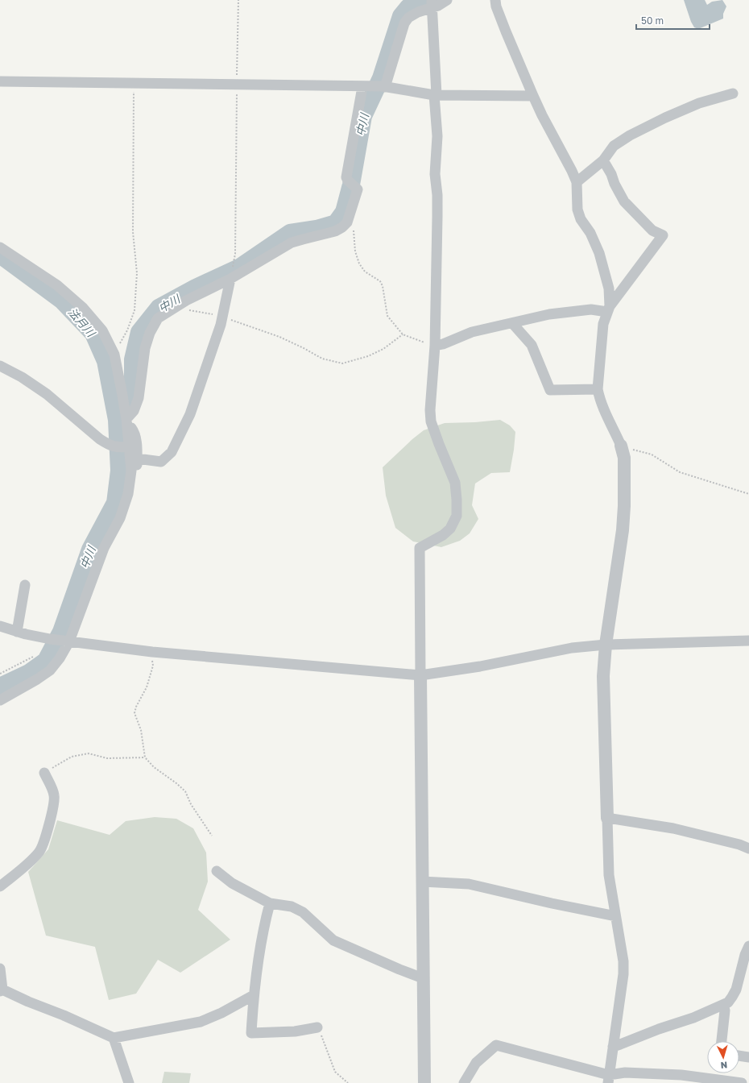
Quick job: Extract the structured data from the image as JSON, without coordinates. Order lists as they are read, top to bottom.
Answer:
{
  "water": ["中川", "法月川"],
  "scale_bar": "50 m",
  "north": "bottom"
}
